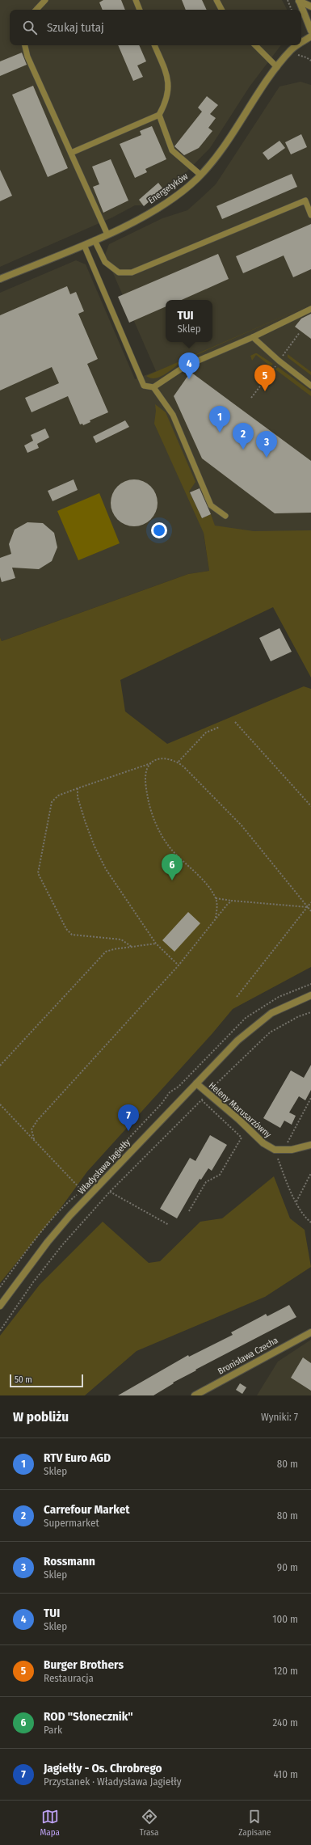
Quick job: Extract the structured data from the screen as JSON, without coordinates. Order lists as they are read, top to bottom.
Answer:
{
  "streets": {
    "street": [
      "Energetyków",
      "Heleny Marusarzówny",
      "Władysława Jagiełły",
      "Bronisława Czecha"
    ]
  },
  "crossings": [
    ["Heleny Marusarzówny", "Władysława Jagiełły"]
  ],
  "scale_bar": "50 m",
  "page": {
    "search": "Szukaj tutaj",
    "popup": ["TUI", "Sklep"],
    "pins": [
      "4",
      "5",
      "1",
      "2",
      "3",
      "6",
      "7"
    ],
    "scale": "50 m",
    "heading": ["W pobliżu", "Wyniki: 7"],
    "list": [
      {
        "mark": "1",
        "name": "RTV Euro AGD",
        "note": "Sklep",
        "value": "80 m"
      },
      {
        "mark": "2",
        "name": "Carrefour Market",
        "note": "Supermarket",
        "value": "80 m"
      },
      {
        "mark": "3",
        "name": "Rossmann",
        "note": "Sklep",
        "value": "90 m"
      },
      {
        "mark": "4",
        "name": "TUI",
        "note": "Sklep",
        "value": "100 m"
      },
      {
        "mark": "5",
        "name": "Burger Brothers",
        "note": "Restauracja",
        "value": "120 m"
      },
      {
        "mark": "6",
        "name": "ROD \"Słonecznik\"",
        "note": "Park",
        "value": "240 m"
      },
      {
        "mark": "7",
        "name": "Jagiełły - Os. Chrobrego",
        "note": "Przystanek · Władysława Jagiełły",
        "value": "410 m"
      }
    ],
    "nav": ["Mapa", "Trasa", "Zapisane"]
  }
}
